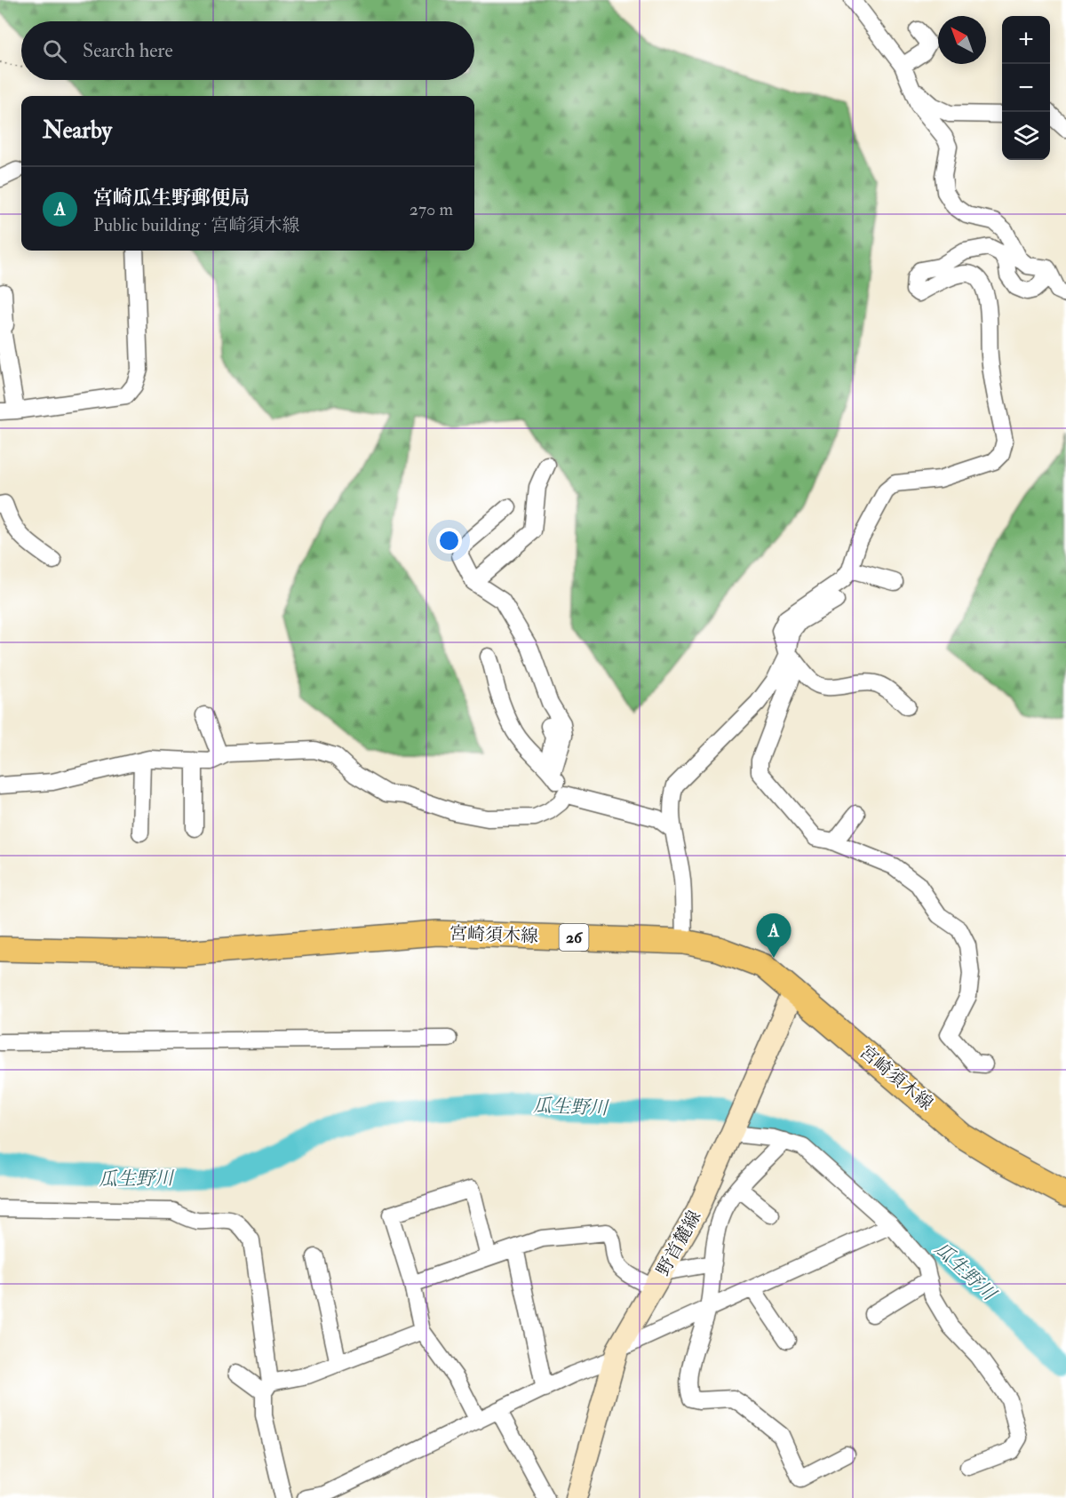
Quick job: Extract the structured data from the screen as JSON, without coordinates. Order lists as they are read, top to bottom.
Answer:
{
  "streets": {
    "main road": ["宮崎須木線", "26", "野首麓線"]
  },
  "crossings": [
    ["宮崎須木線", "野首麓線"]
  ],
  "water": ["瓜生野川"],
  "north": "top left",
  "page": {
    "map_buttons": ["+", "−"],
    "search": "Search here",
    "heading": "Nearby",
    "list": [
      {
        "mark": "A",
        "name": "宮崎瓜生野郵便局",
        "note": "Public building · 宮崎須木線",
        "value": "270 m"
      }
    ],
    "pins": "A"
  }
}
